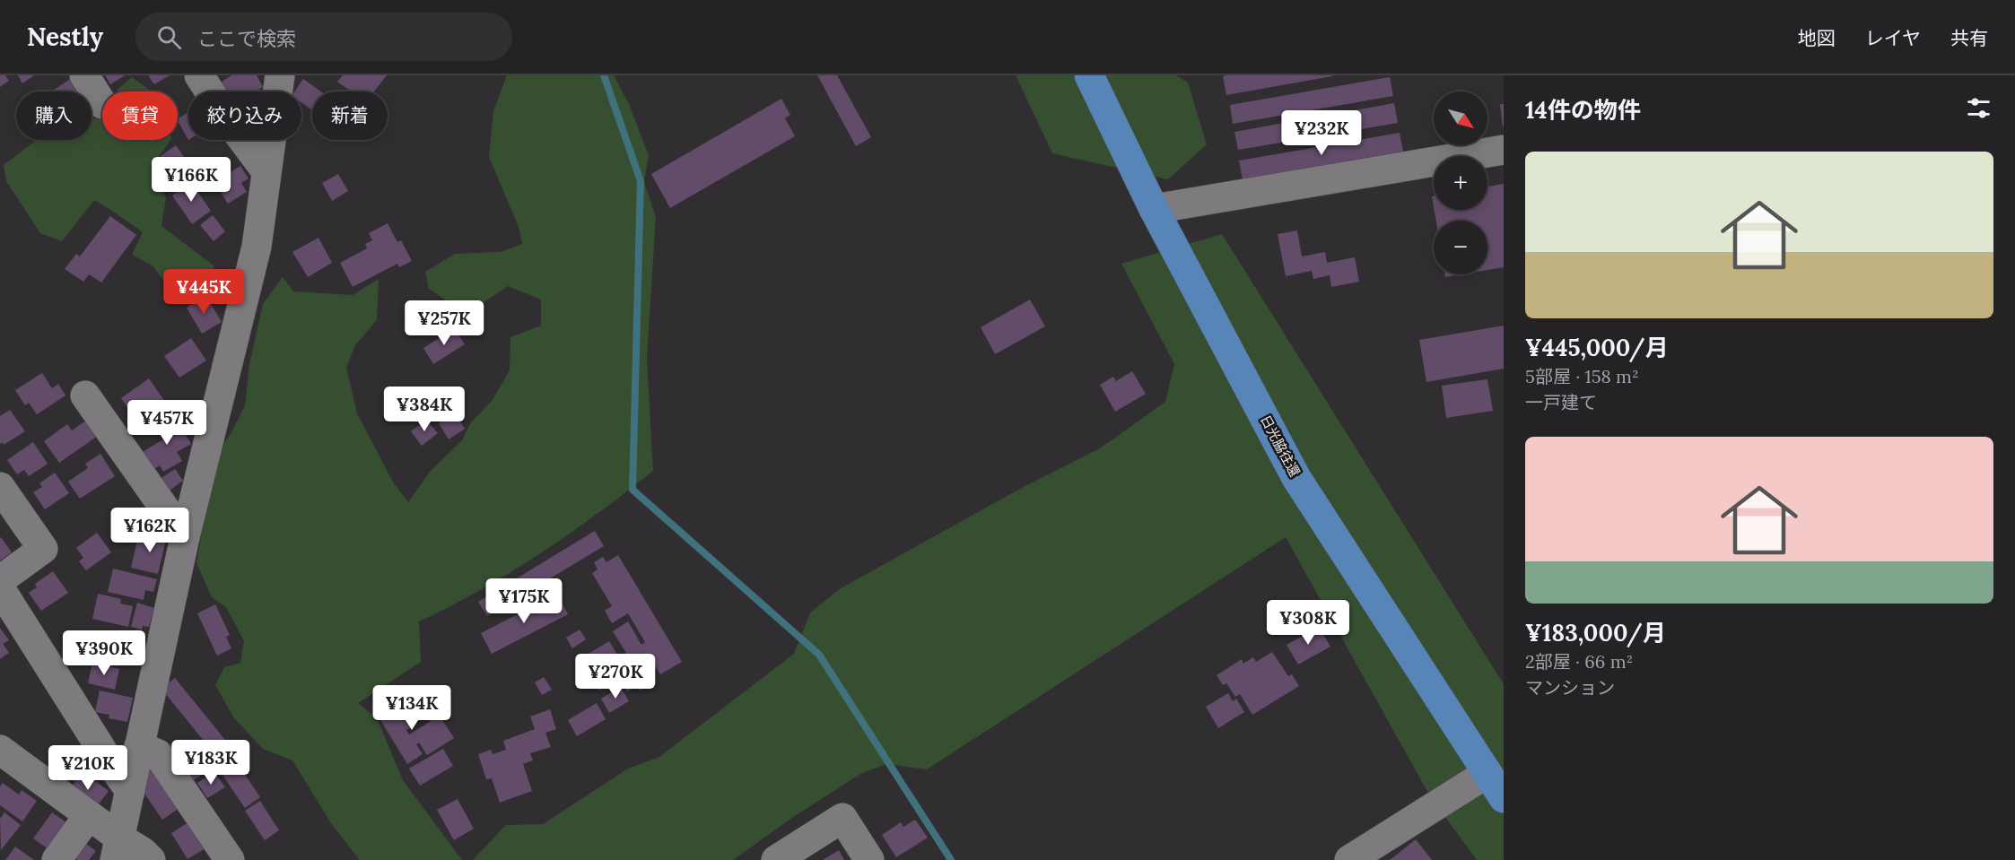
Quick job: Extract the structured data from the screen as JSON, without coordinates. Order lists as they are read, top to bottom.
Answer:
{
  "streets": {
    "highway": ["日光脇往還"]
  },
  "north": "bottom right",
  "page": {
    "header": "Nestly",
    "search": "ここで検索",
    "nav": ["地図", "レイヤ", "共有"],
    "heading": "14件の物件",
    "map_buttons": ["+", "−"],
    "chip": [
      "購入",
      "賃貸",
      "絞り込み",
      "新着"
    ],
    "price": [
      "¥232K",
      "¥166K",
      "¥445K",
      "¥257K",
      "¥384K",
      "¥457K",
      "¥162K",
      "¥175K",
      "¥308K",
      "¥390K",
      "¥270K",
      "¥134K",
      "¥183K",
      "¥210K"
    ],
    "list": [
      {
        "name": "¥445,000/月",
        "note": "5部屋 · 158 m² · 一戸建て"
      },
      {
        "name": "¥183,000/月",
        "note": "2部屋 · 66 m² · マンション"
      }
    ]
  }
}
